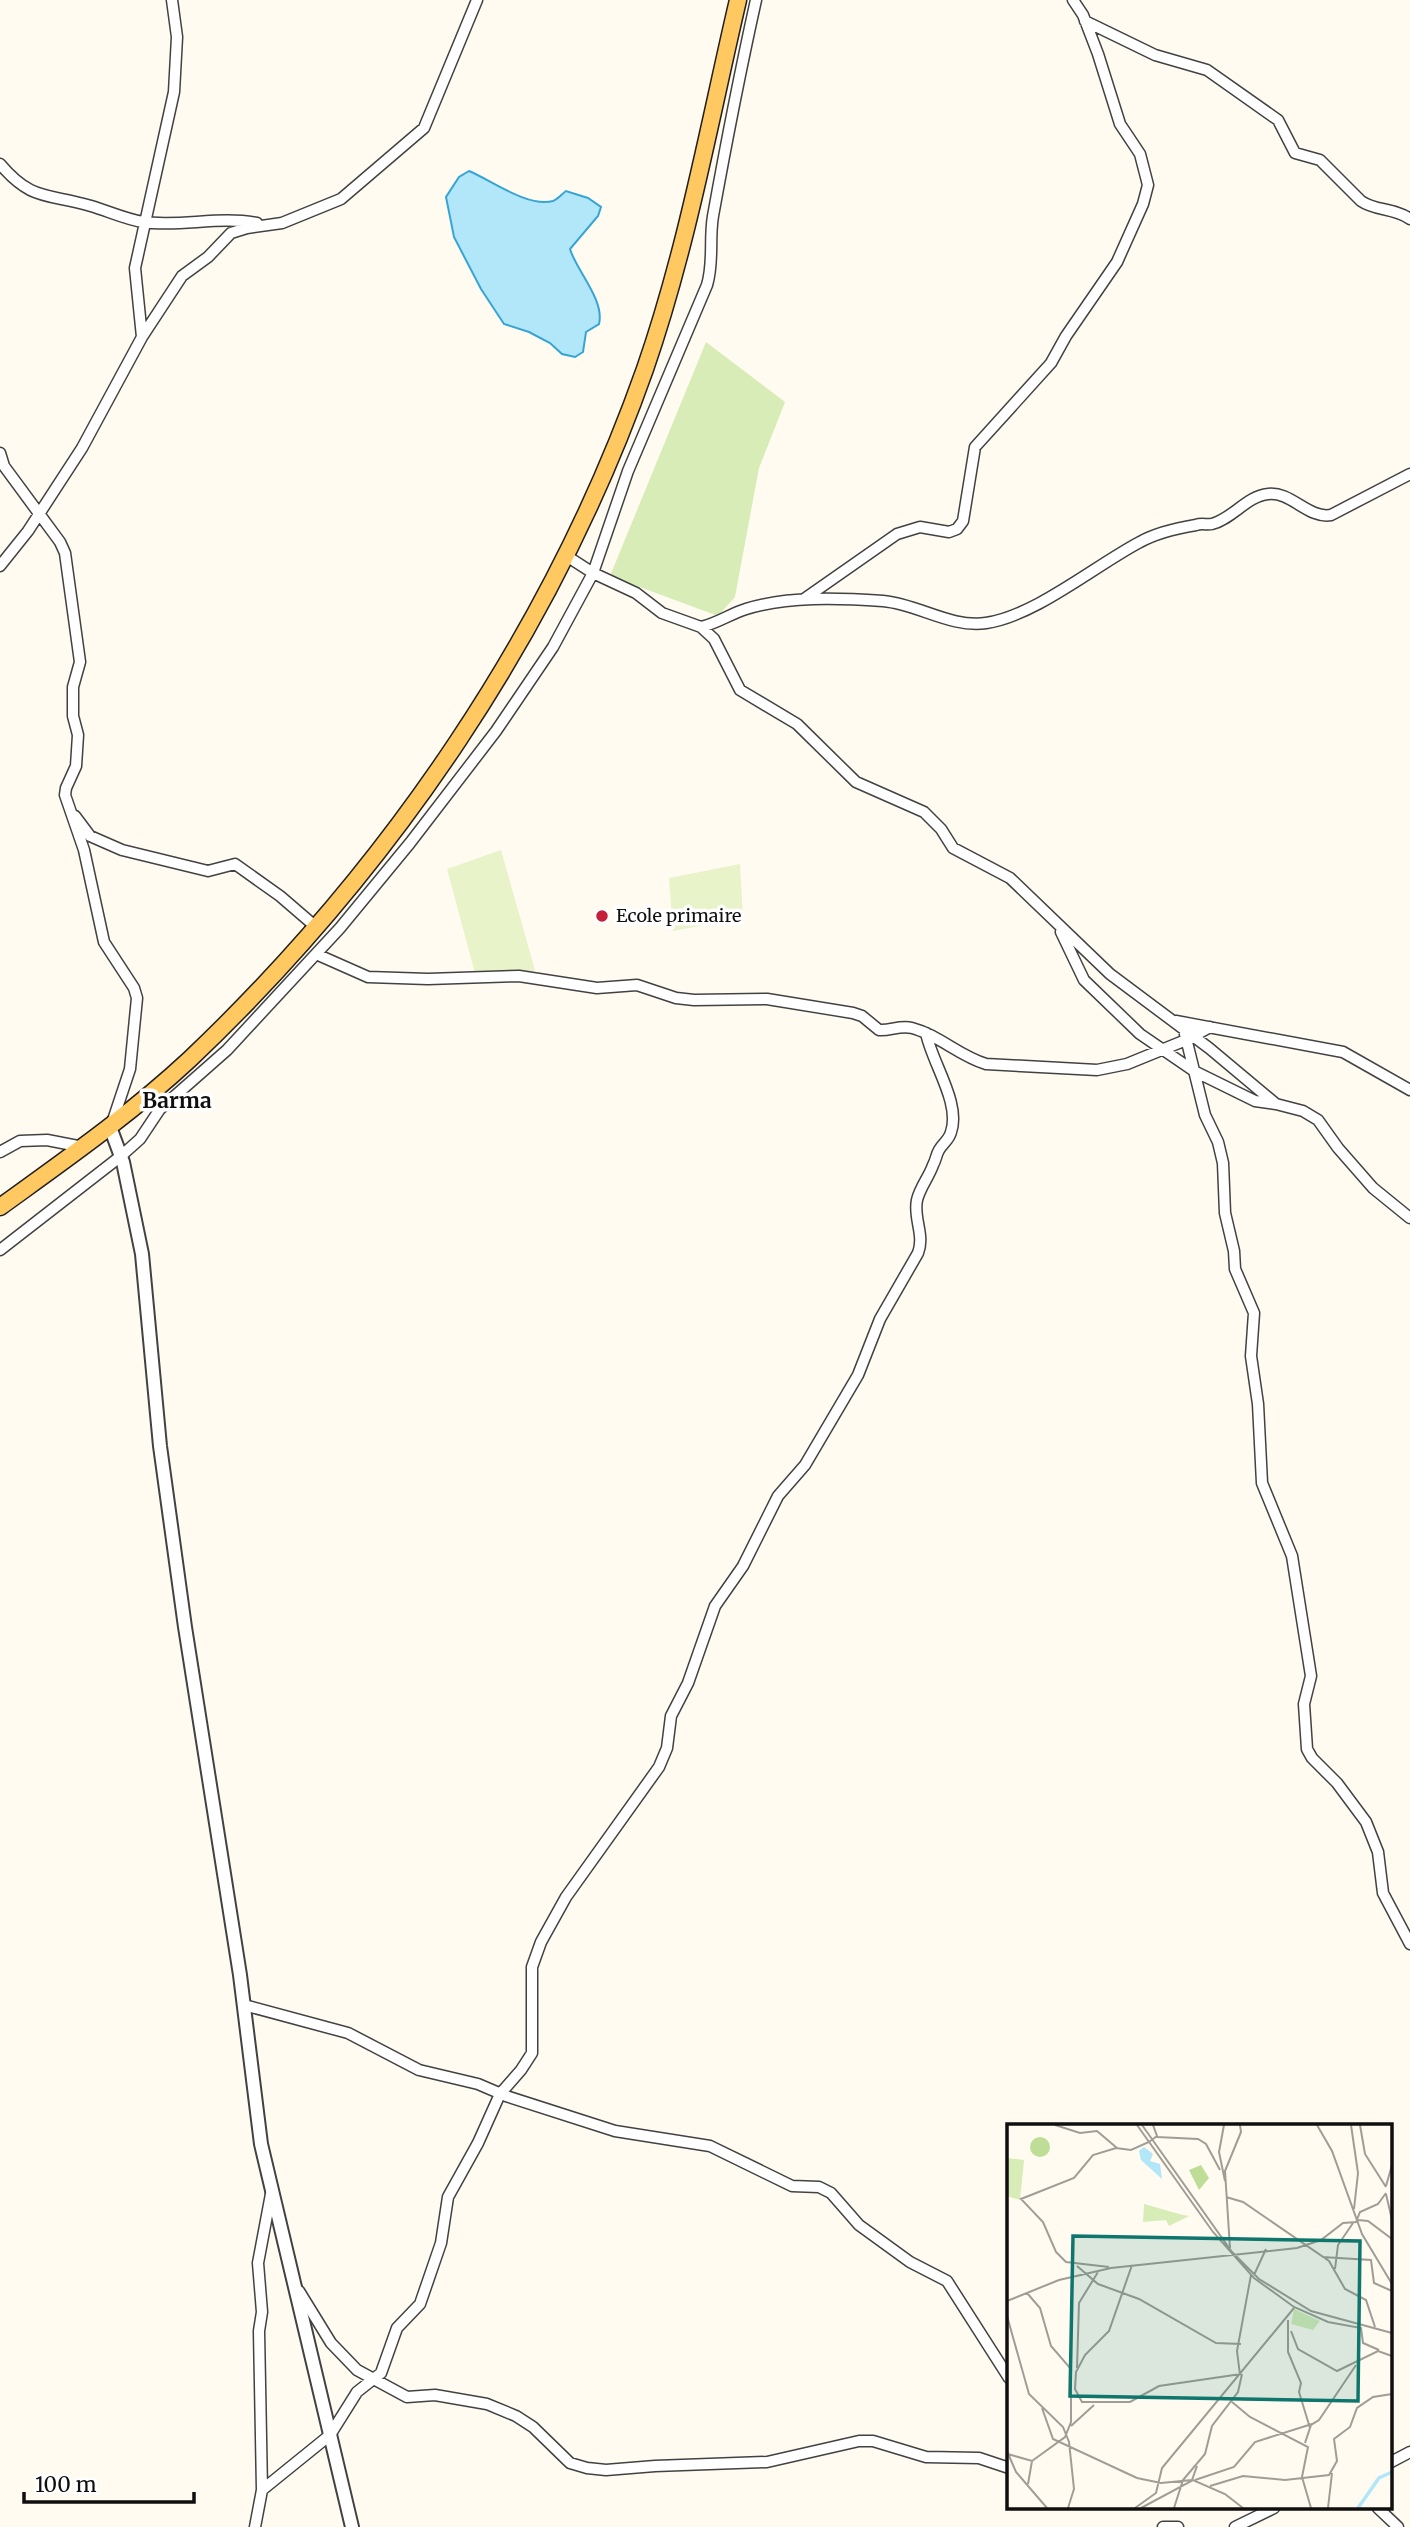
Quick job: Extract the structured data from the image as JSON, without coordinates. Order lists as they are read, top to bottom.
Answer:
{
  "districts": ["Barma"],
  "places": ["Ecole primaire"],
  "scale_bar": "100 m"
}
